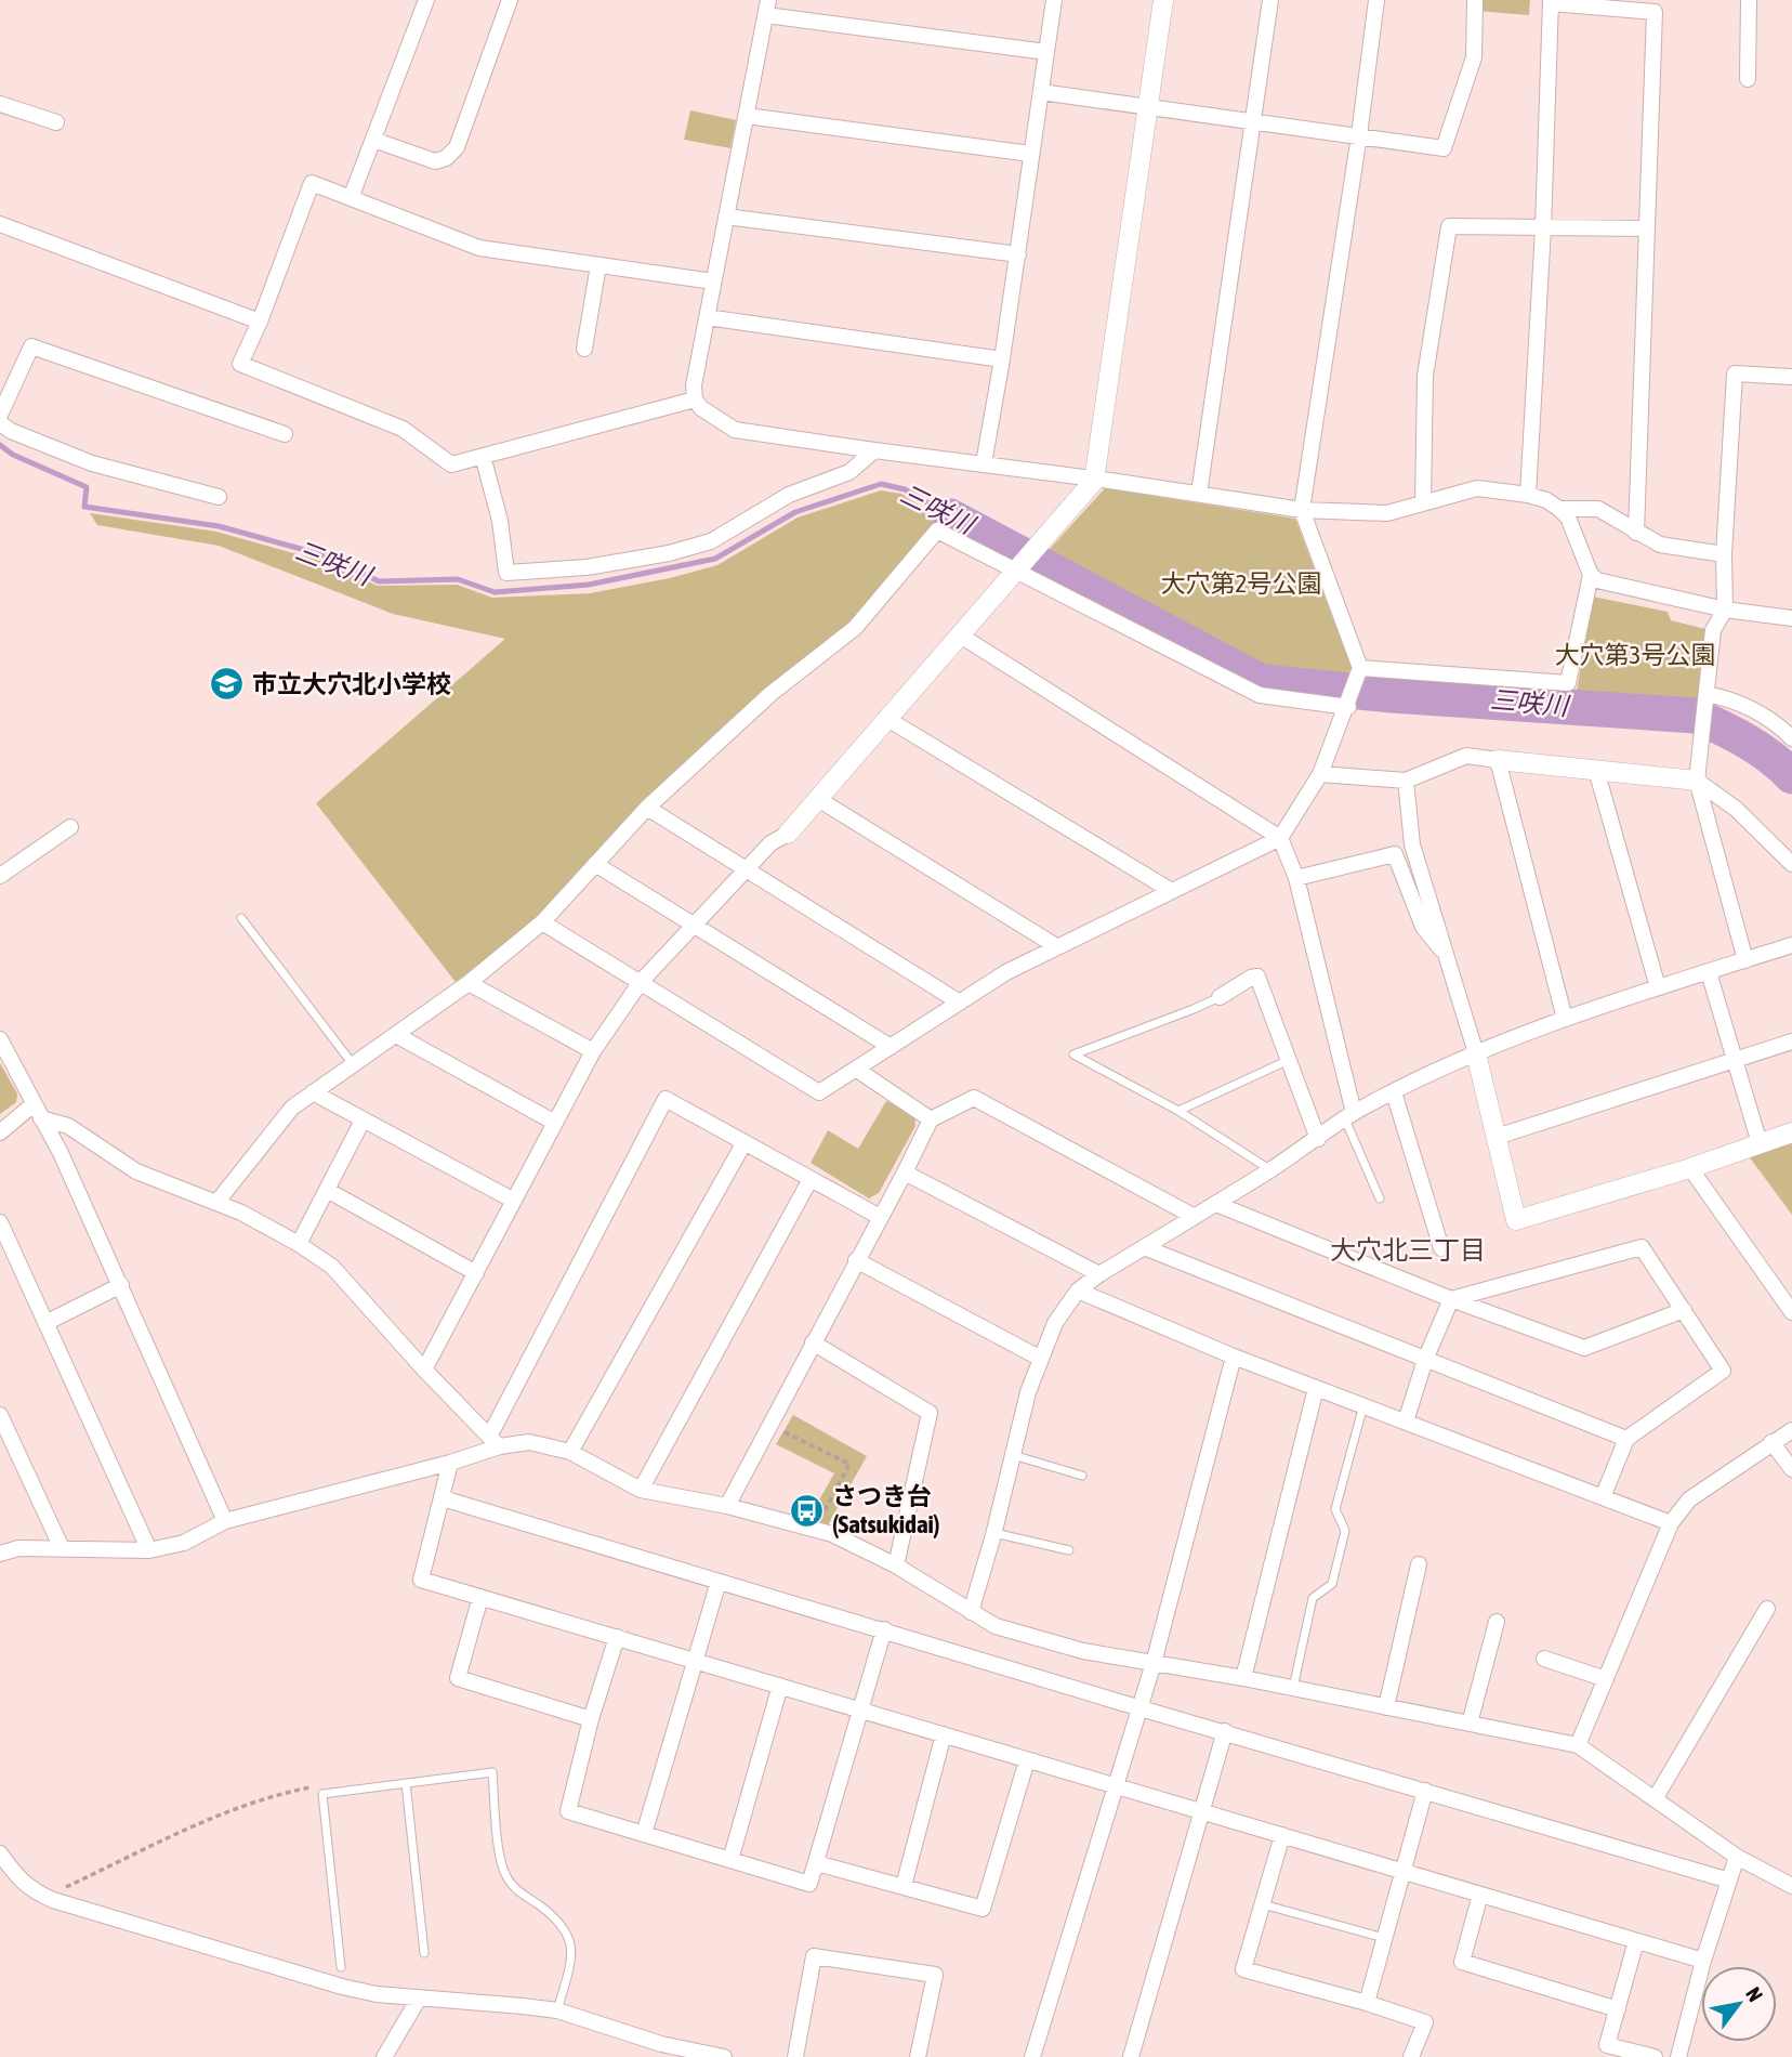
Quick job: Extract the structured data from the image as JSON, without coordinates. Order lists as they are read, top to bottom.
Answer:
{
  "districts": ["大穴北三丁目"],
  "water": ["三咲川"],
  "parks": ["大穴第2号公園", "大穴第3号公園"],
  "places": {
    "school or university": ["市立大穴北小学校"],
    "bus stop": ["さつき台 (Satsukidai)"]
  },
  "north": "top right"
}
